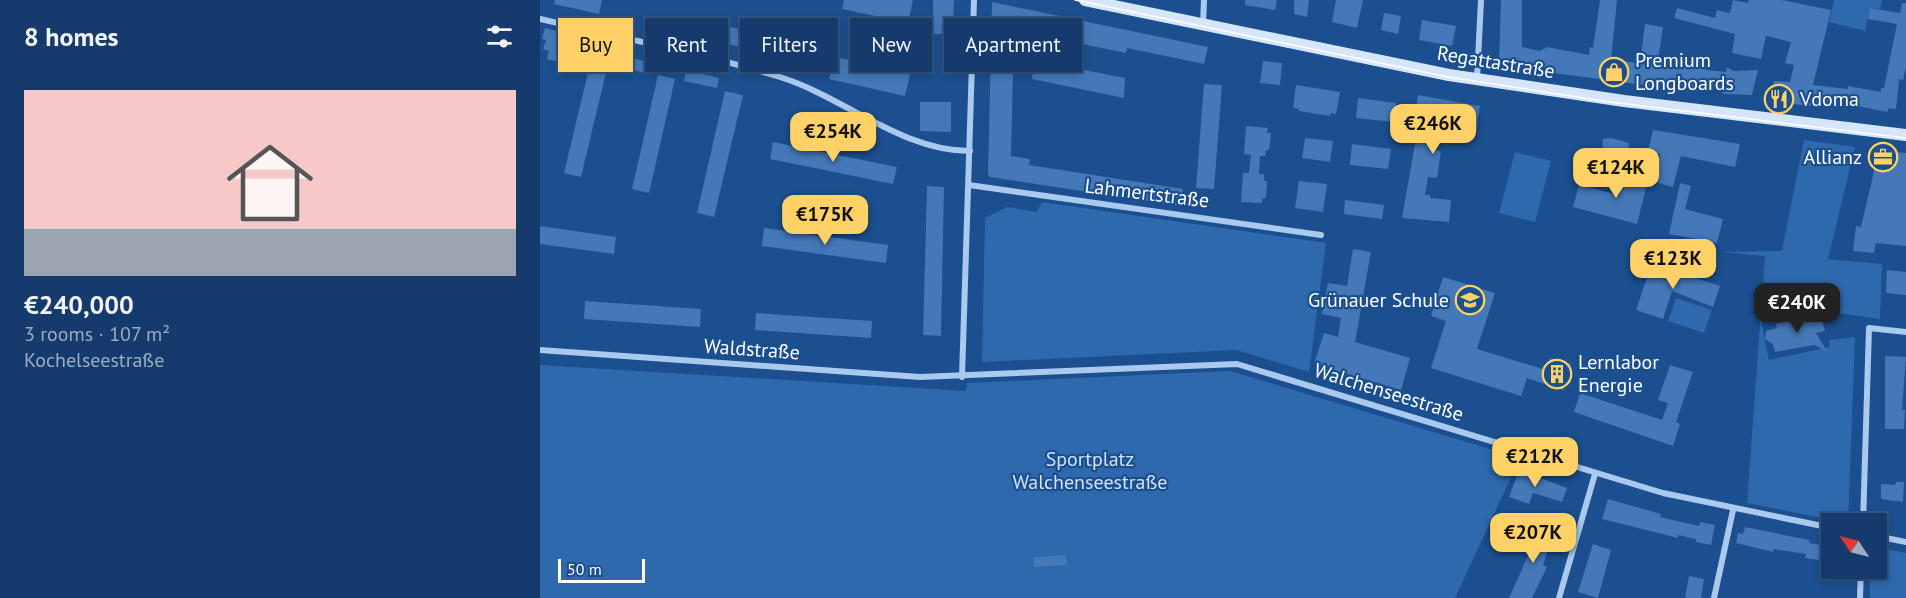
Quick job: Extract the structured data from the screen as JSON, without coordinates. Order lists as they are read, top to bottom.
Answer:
{
  "streets": {
    "main road": ["Regattastraße"],
    "street": ["Lahmertstraße", "Waldstraße", "Walchenseestraße"]
  },
  "crossings": [
    ["Waldstraße", "Walchenseestraße"]
  ],
  "parks": ["Sportplatz Walchenseestraße"],
  "places": {
    "shop": ["Premium Longboards"],
    "restaurant": ["Vdoma"],
    "office": ["Allianz"],
    "school or university": ["Grünauer Schule"],
    "building": ["Lernlabor Energie"]
  },
  "scale_bar": "50 m",
  "north": "top left",
  "page": {
    "heading": "8 homes",
    "chip": [
      "Buy",
      "Rent",
      "Filters",
      "New",
      "Apartment"
    ],
    "list": [
      {
        "name": "€240,000",
        "note": "3 rooms · 107 m² · Kochelseestraße"
      }
    ],
    "price": [
      "€246K",
      "€254K",
      "€124K",
      "€175K",
      "€123K",
      "€240K",
      "€212K",
      "€207K"
    ],
    "scale": "50 m"
  }
}
